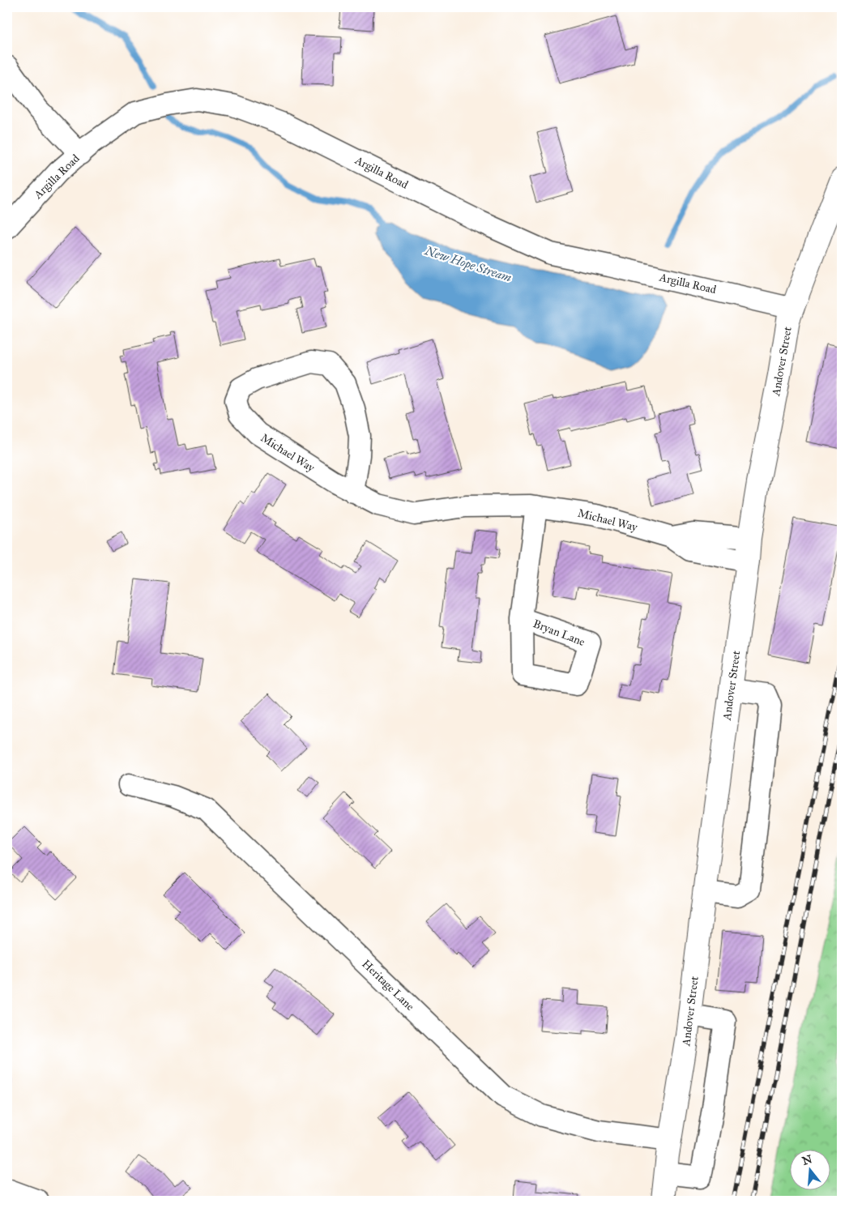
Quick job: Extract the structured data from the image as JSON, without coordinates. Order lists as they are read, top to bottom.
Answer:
{
  "streets": {
    "main road": ["Andover Street"],
    "street": [
      "Argilla Road",
      "Michael Way",
      "Bryan Lane",
      "Heritage Lane"
    ]
  },
  "crossings": [
    ["Argilla Road", "Andover Street"],
    ["Andover Street", "Michael Way"],
    ["Andover Street", "Heritage Lane"],
    ["Michael Way", "Bryan Lane"]
  ],
  "water": ["New Hope Stream"],
  "north": "top"
}
